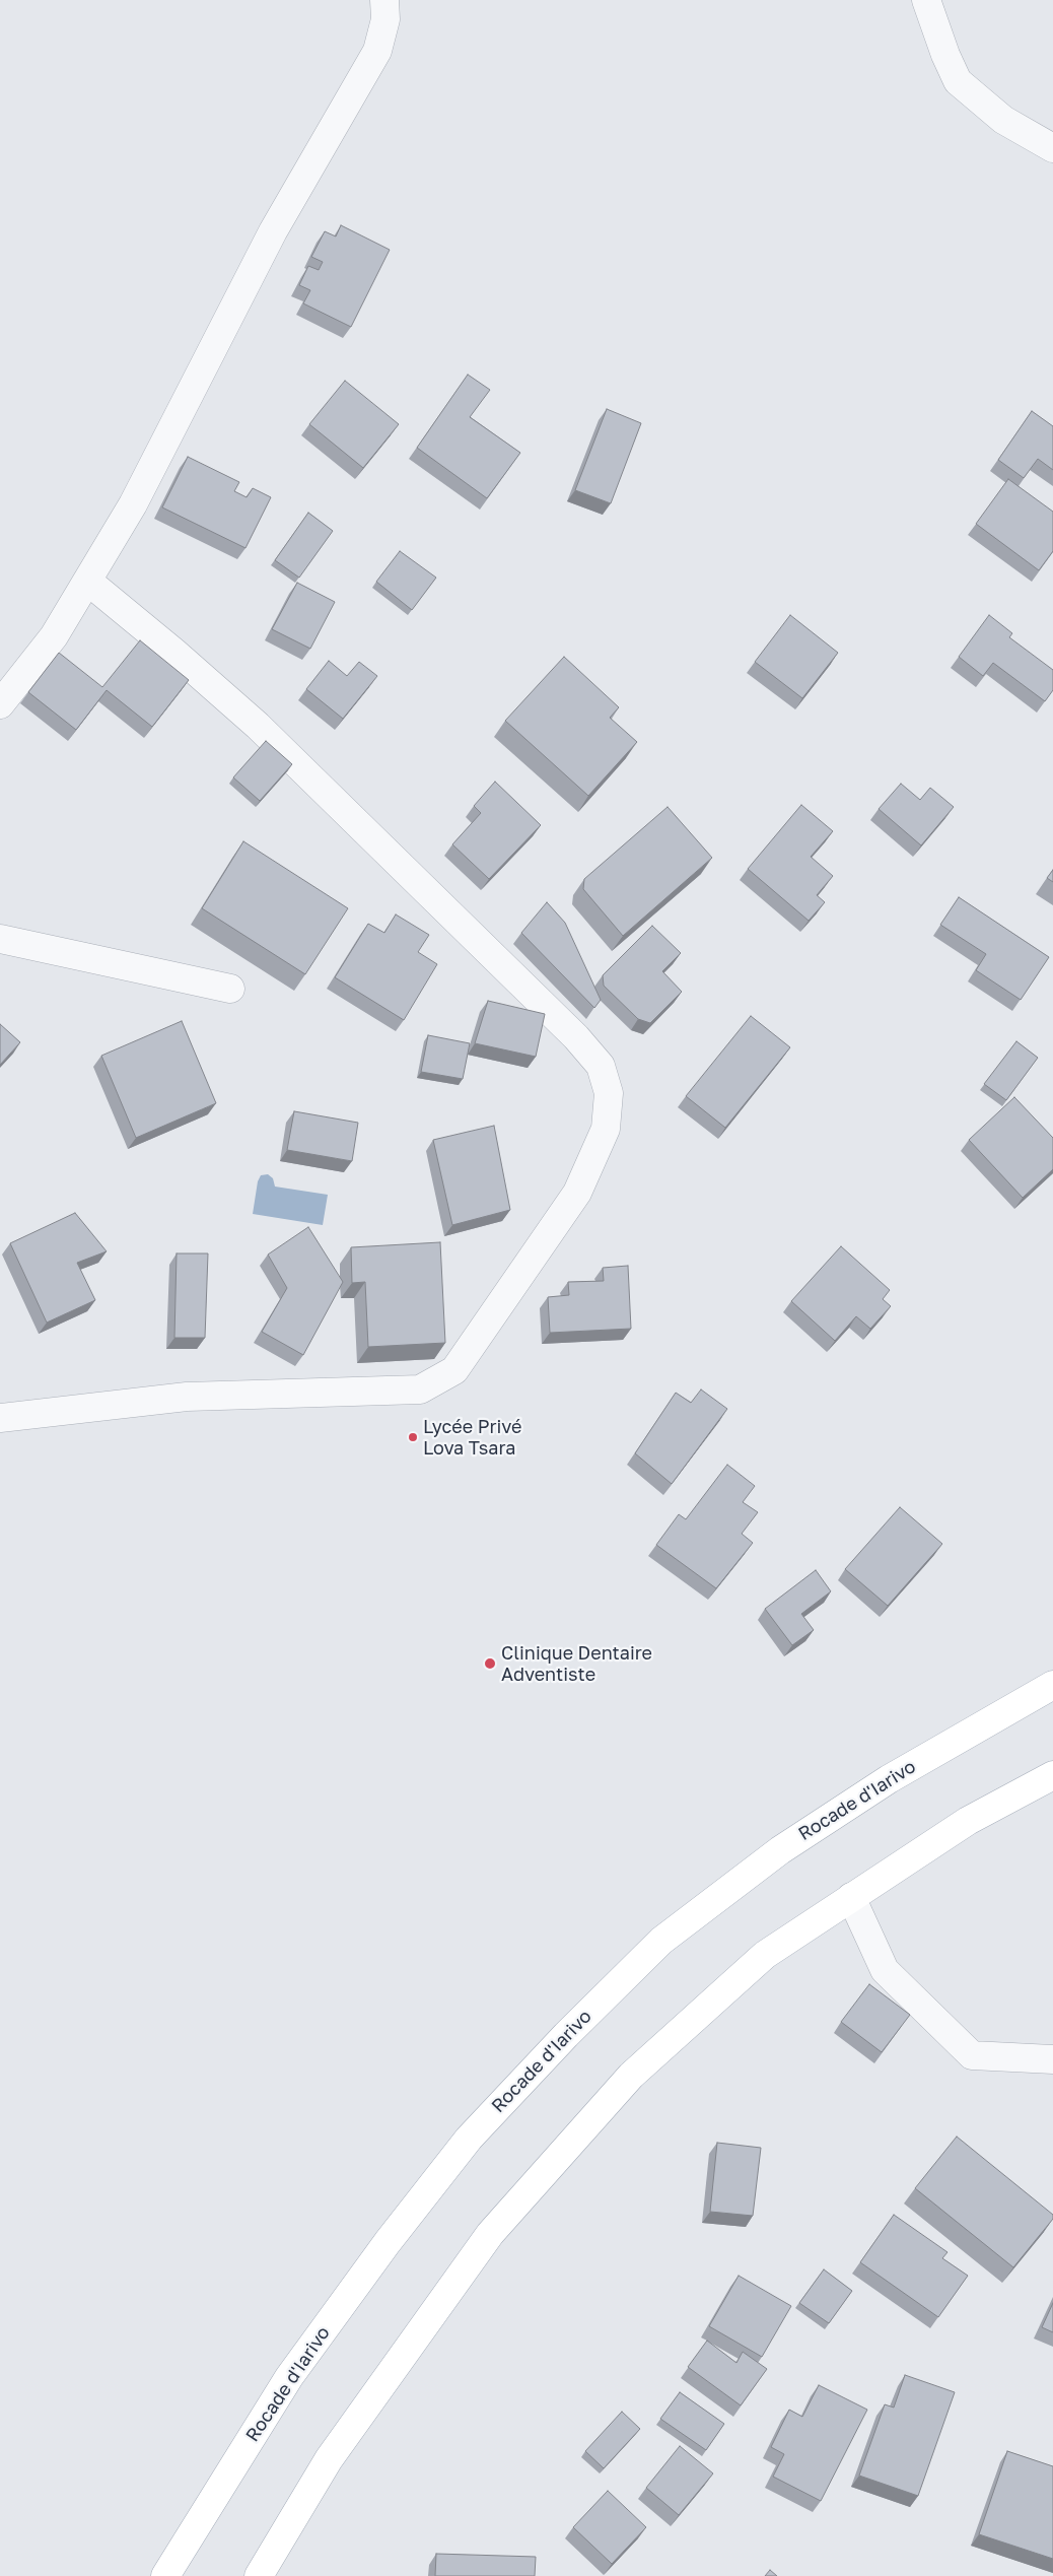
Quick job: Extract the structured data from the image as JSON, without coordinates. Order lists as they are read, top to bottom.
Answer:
{
  "streets": {
    "main road": ["Rocade d'Iarivo"]
  },
  "places": ["Lycée Privé Lova Tsara", "Clinique Dentaire Adventiste"]
}
